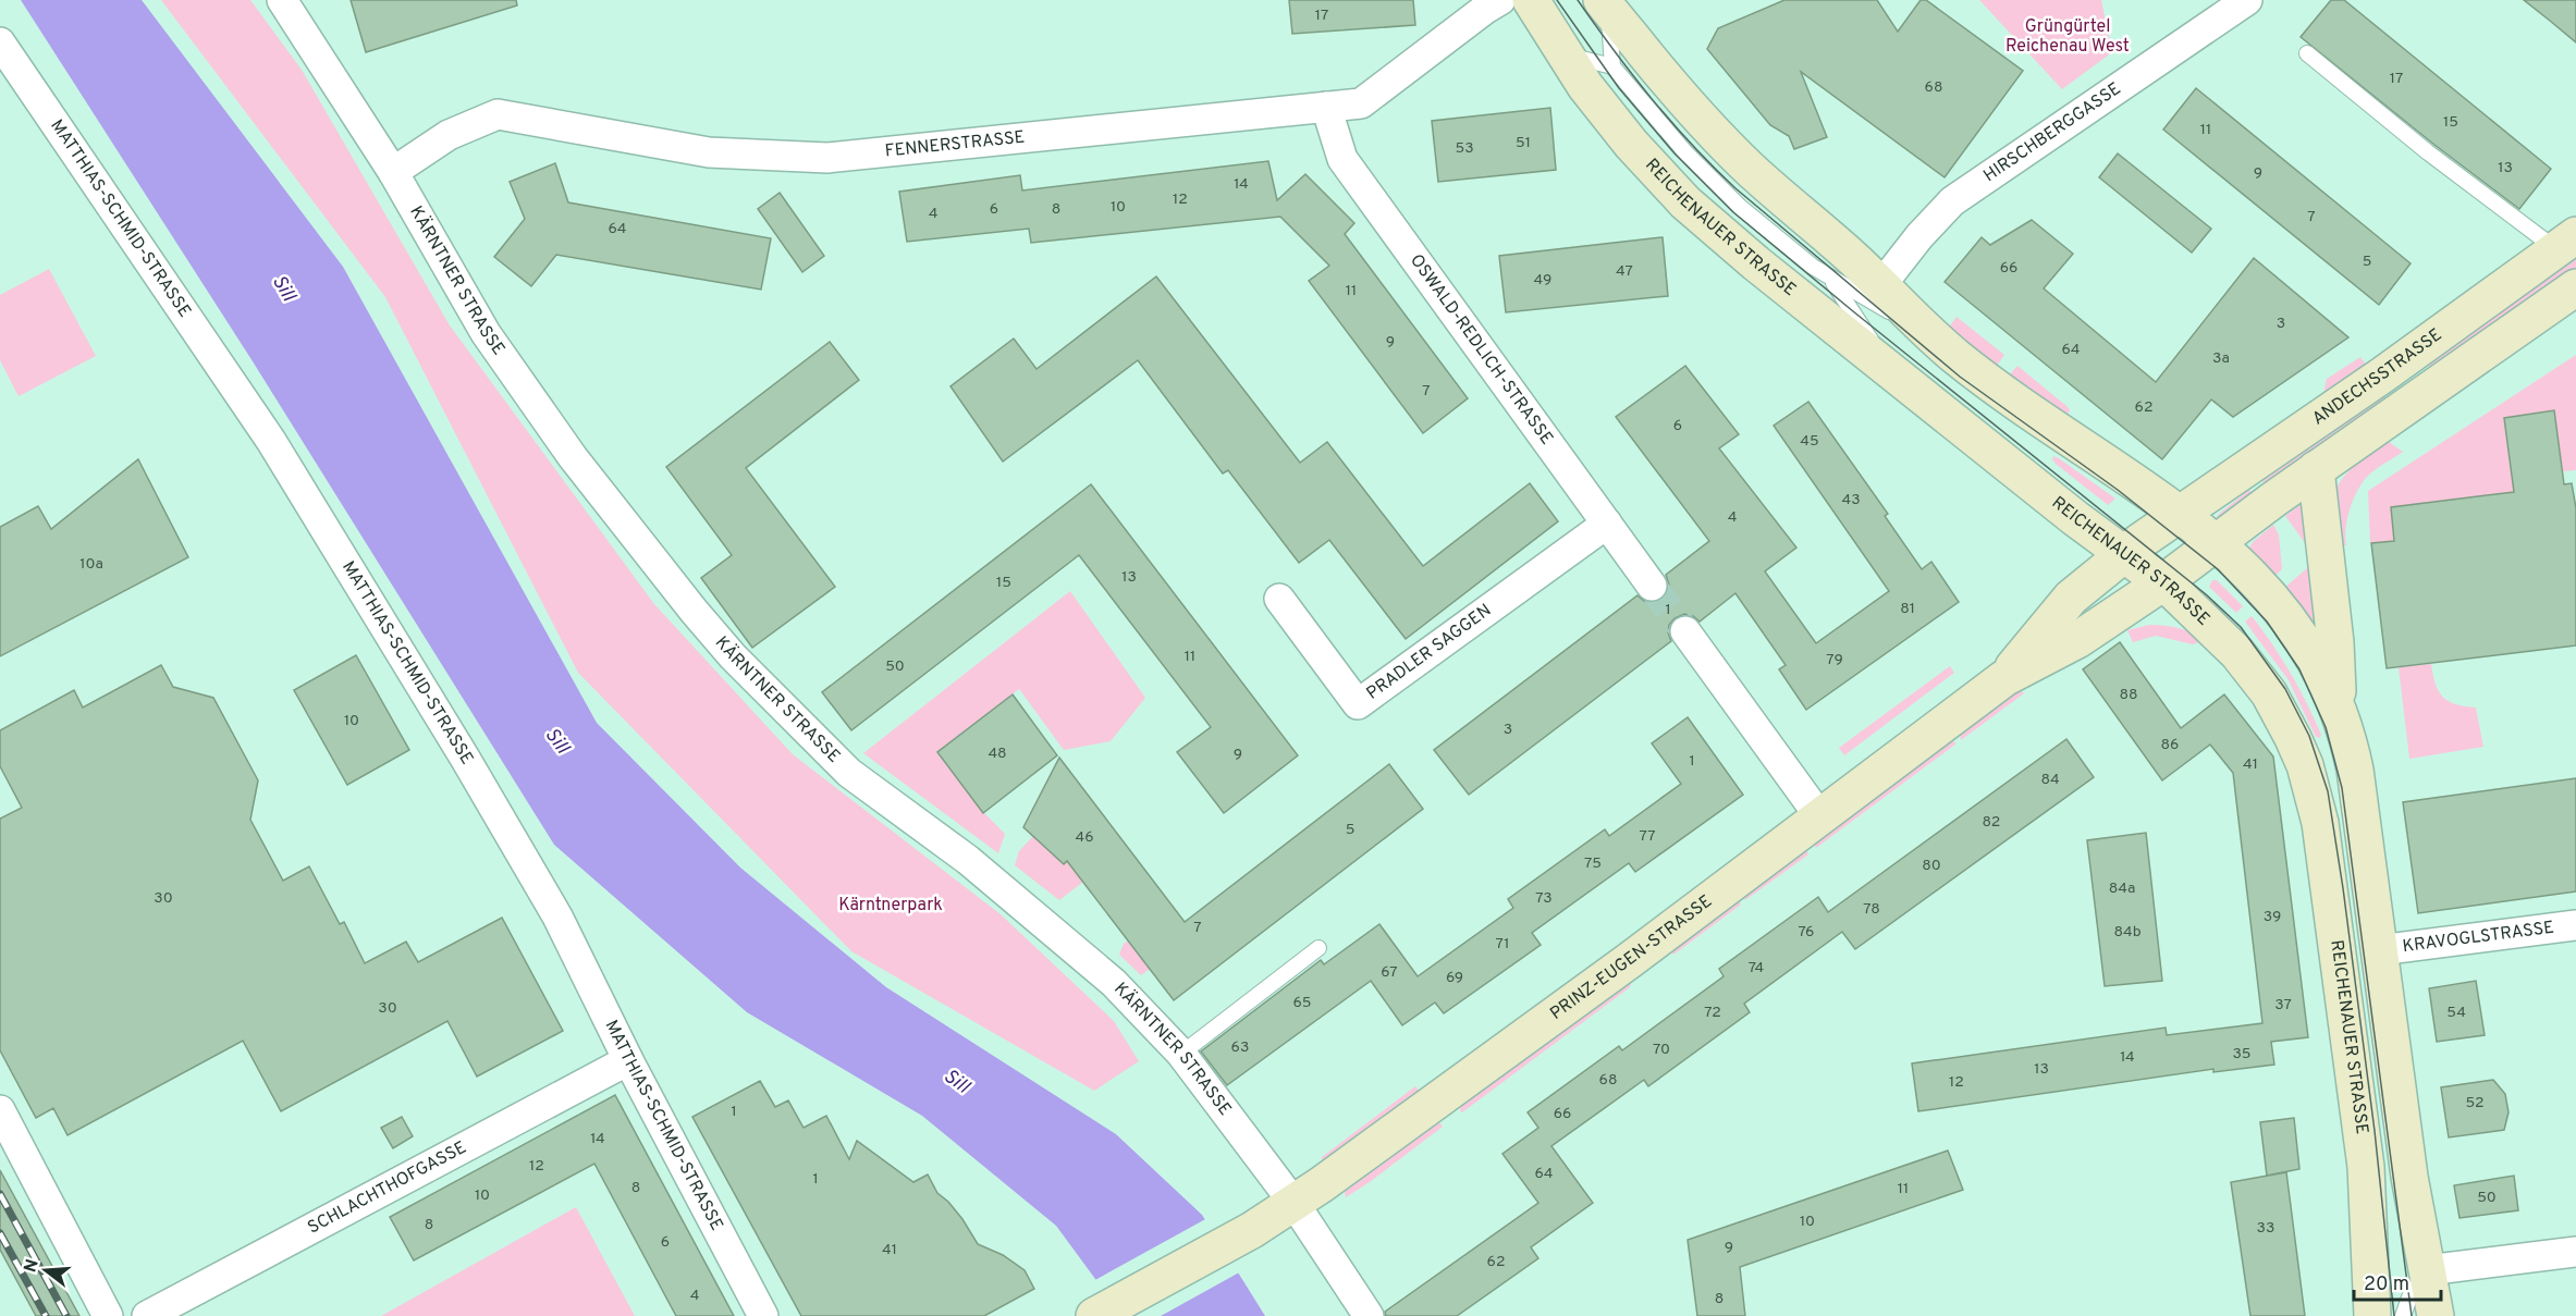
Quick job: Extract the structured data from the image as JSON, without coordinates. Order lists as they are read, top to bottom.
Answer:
{
  "streets": {
    "street": [
      "HIRSCHBERGGASSE",
      "FENNERSTRASSE",
      "MATTHIAS-SCHMID-STRASSE",
      "REICHENAUER STRASSE",
      "KÄRNTNER STRASSE",
      "OSWALD-REDLICH-STRASSE",
      "ANDECHSSTRASSE",
      "PRADLER SAGGEN",
      "KRAVOGLSTRASSE",
      "PRINZ-EUGEN-STRASSE",
      "SCHLACHTHOFGASSE"
    ]
  },
  "crossings": [
    ["FENNERSTRASSE", "KÄRNTNER STRASSE"],
    ["FENNERSTRASSE", "OSWALD-REDLICH-STRASSE"],
    ["MATTHIAS-SCHMID-STRASSE", "SCHLACHTHOFGASSE"],
    ["REICHENAUER STRASSE", "PRINZ-EUGEN-STRASSE"],
    ["KÄRNTNER STRASSE", "PRINZ-EUGEN-STRASSE"],
    ["OSWALD-REDLICH-STRASSE", "PRADLER SAGGEN"],
    ["ANDECHSSTRASSE", "PRINZ-EUGEN-STRASSE"]
  ],
  "water": ["Sill"],
  "parks": ["Grüngürtel Reichenau West", "Kärntnerpark"],
  "house_numbers": [
    "17",
    "17",
    "68",
    "15",
    "11",
    "51",
    "53",
    "13",
    "9",
    "14",
    "12",
    "10",
    "6",
    "8",
    "4",
    "7",
    "64",
    "5",
    "66",
    "47",
    "49",
    "11",
    "3",
    "9",
    "64",
    "3a",
    "7",
    "62",
    "6",
    "45",
    "43",
    "4",
    "10a",
    "13",
    "15",
    "81",
    "1",
    "11",
    "79",
    "50",
    "88",
    "10",
    "3",
    "86",
    "48",
    "9",
    "1",
    "41",
    "84",
    "82",
    "5",
    "77",
    "46",
    "75",
    "80",
    "84a",
    "30",
    "73",
    "78",
    "39",
    "7",
    "76",
    "84b",
    "71",
    "74",
    "67",
    "69",
    "65",
    "37",
    "30",
    "72",
    "54",
    "63",
    "70",
    "35",
    "14",
    "13",
    "68",
    "12",
    "52",
    "1",
    "66",
    "14",
    "12",
    "64",
    "1",
    "8",
    "11",
    "10",
    "50",
    "10",
    "8",
    "33",
    "6",
    "9",
    "41",
    "62",
    "4",
    "8"
  ],
  "scale_bar": "20 m",
  "north": "left"
}
